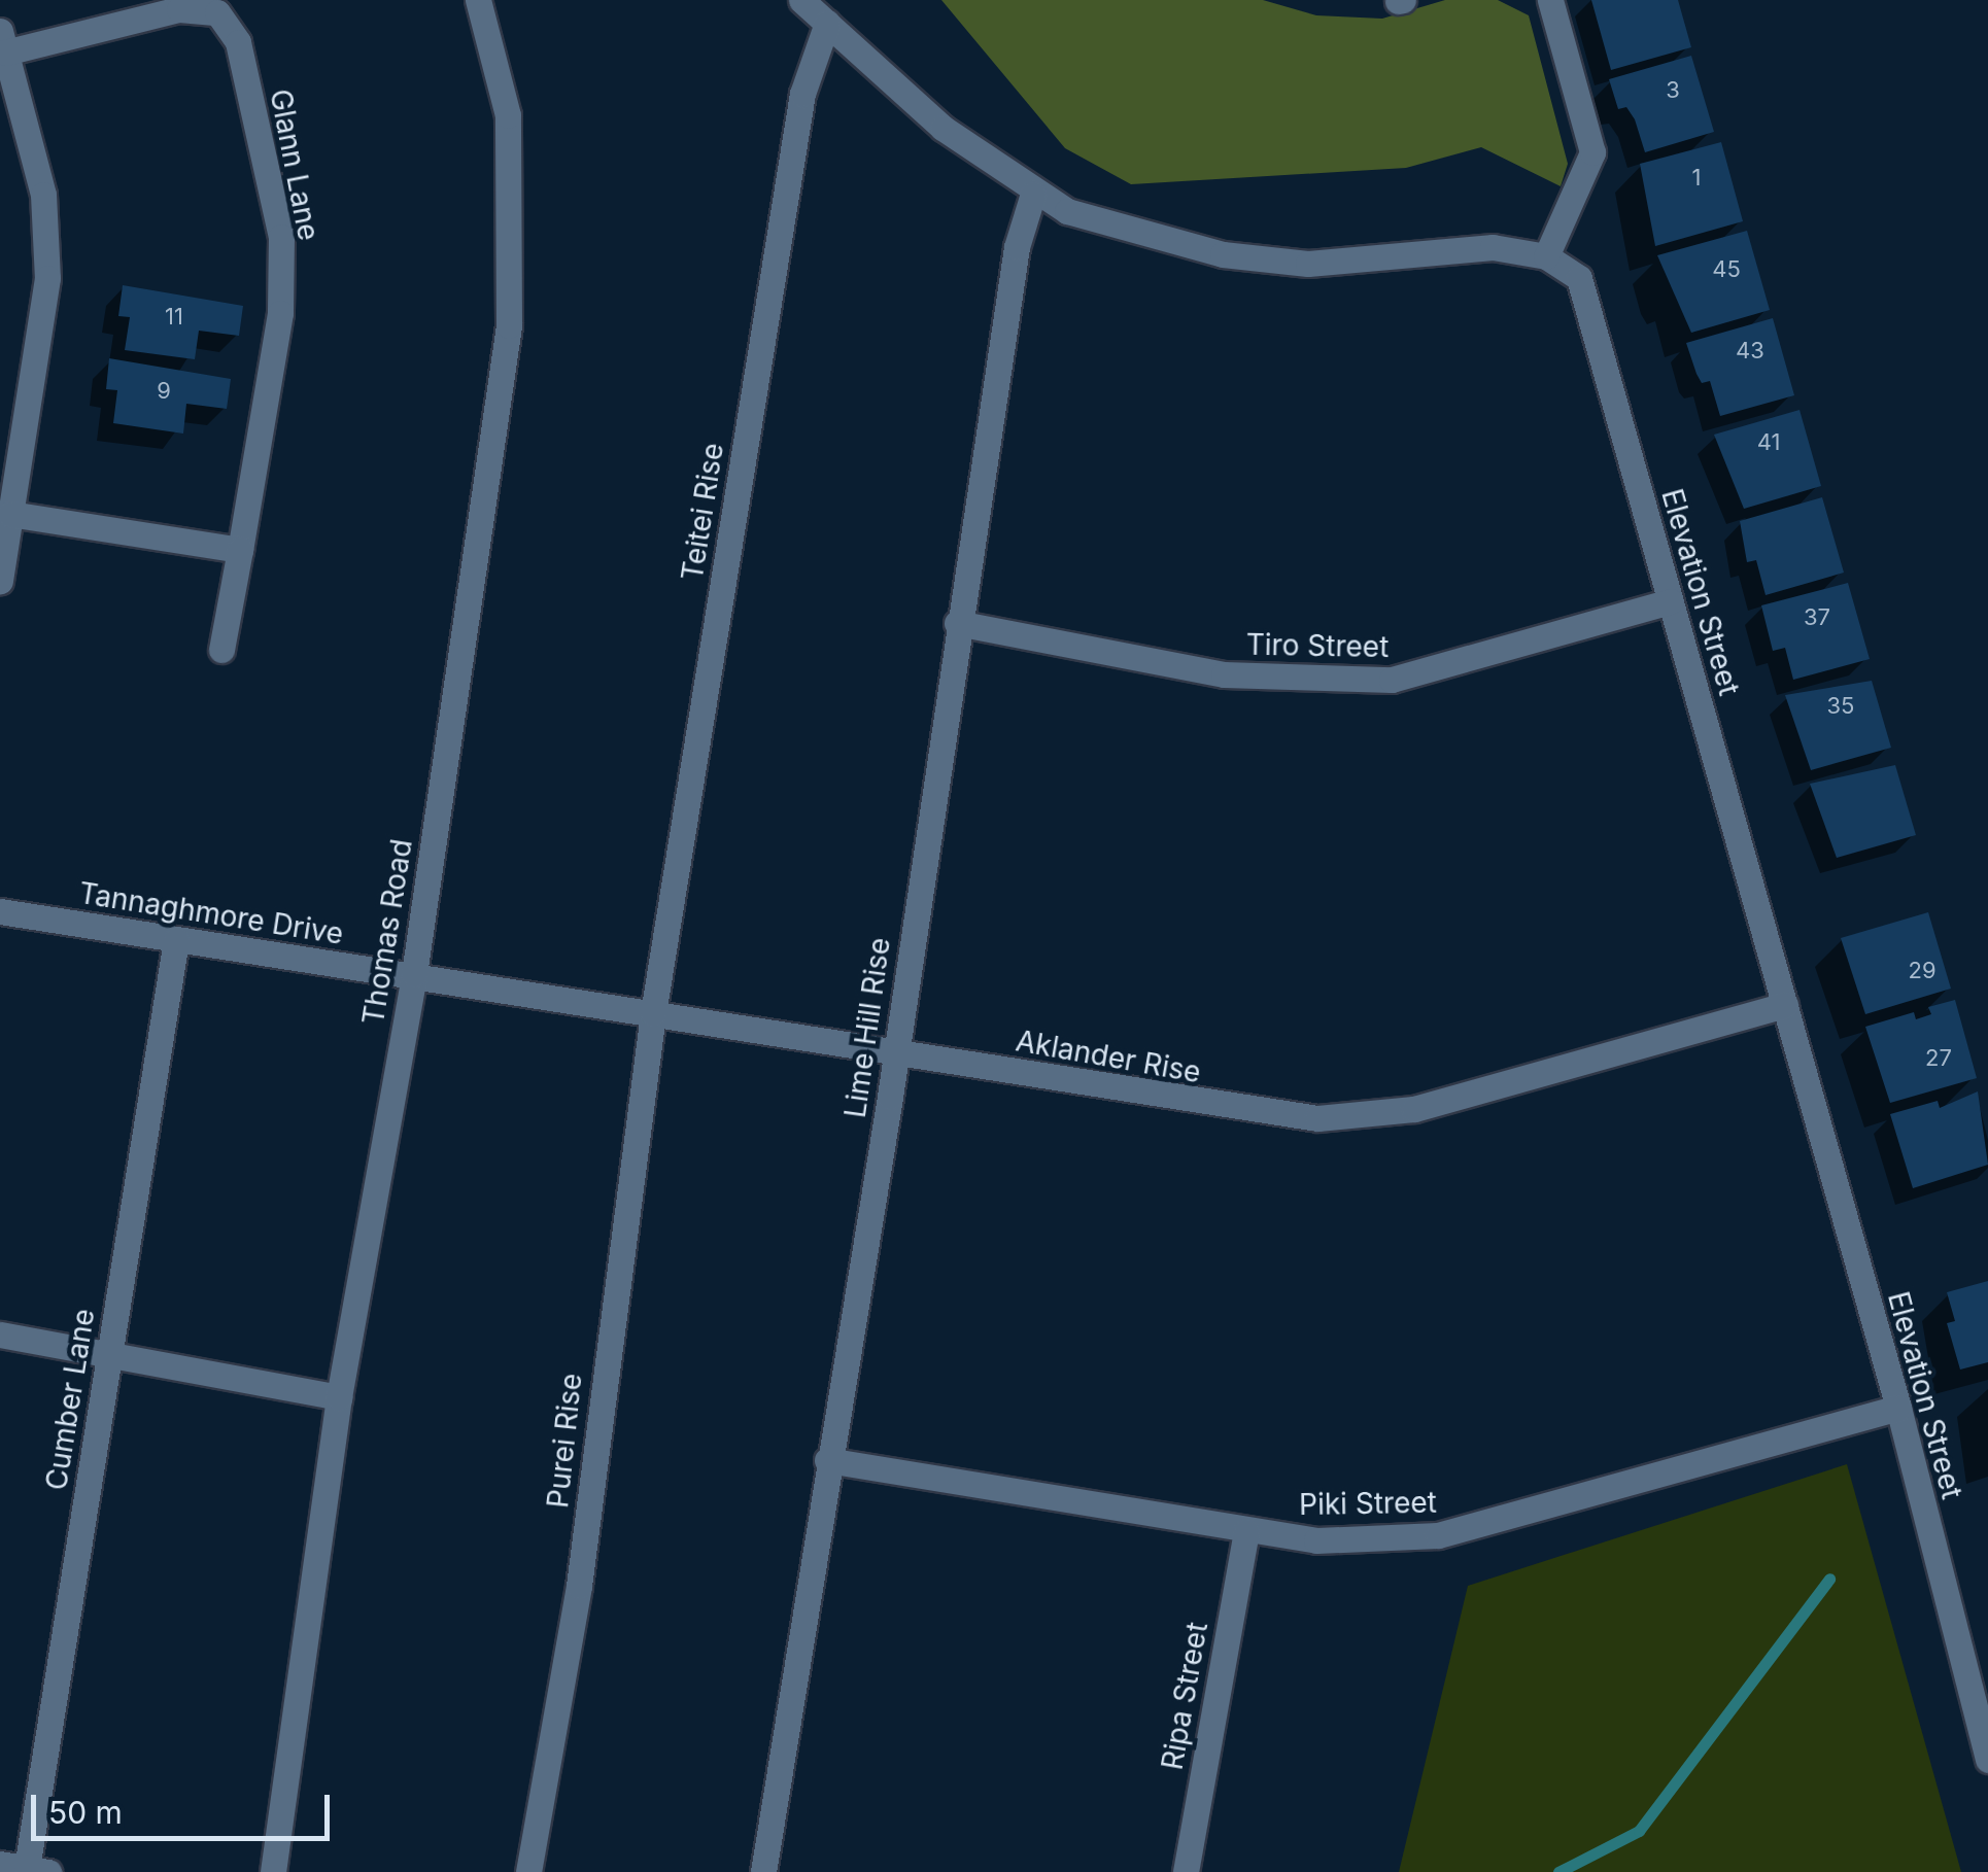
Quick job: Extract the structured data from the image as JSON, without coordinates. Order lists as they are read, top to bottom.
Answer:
{
  "streets": {
    "street": [
      "Glann Lane",
      "Teitei Rise",
      "Elevation Street",
      "Tiro Street",
      "Tannaghmore Drive",
      "Thomas Road",
      "Lime Hill Rise",
      "Aklander Rise",
      "Cumber Lane",
      "Purei Rise",
      "Piki Street",
      "Ripa Street"
    ]
  },
  "crossings": [
    ["Teitei Rise", "Elevation Street"],
    ["Teitei Rise", "Aklander Rise"],
    ["Teitei Rise", "Purei Rise"],
    ["Elevation Street", "Tiro Street"],
    ["Elevation Street", "Lime Hill Rise"],
    ["Elevation Street", "Aklander Rise"],
    ["Elevation Street", "Piki Street"],
    ["Tiro Street", "Lime Hill Rise"],
    ["Tannaghmore Drive", "Thomas Road"],
    ["Tannaghmore Drive", "Aklander Rise"],
    ["Tannaghmore Drive", "Cumber Lane"],
    ["Thomas Road", "Aklander Rise"],
    ["Lime Hill Rise", "Aklander Rise"],
    ["Lime Hill Rise", "Piki Street"],
    ["Aklander Rise", "Purei Rise"],
    ["Piki Street", "Ripa Street"]
  ],
  "house_numbers": [
    "3",
    "1",
    "45",
    "11",
    "43",
    "9",
    "41",
    "37",
    "35",
    "29",
    "27"
  ],
  "scale_bar": "50 m"
}
